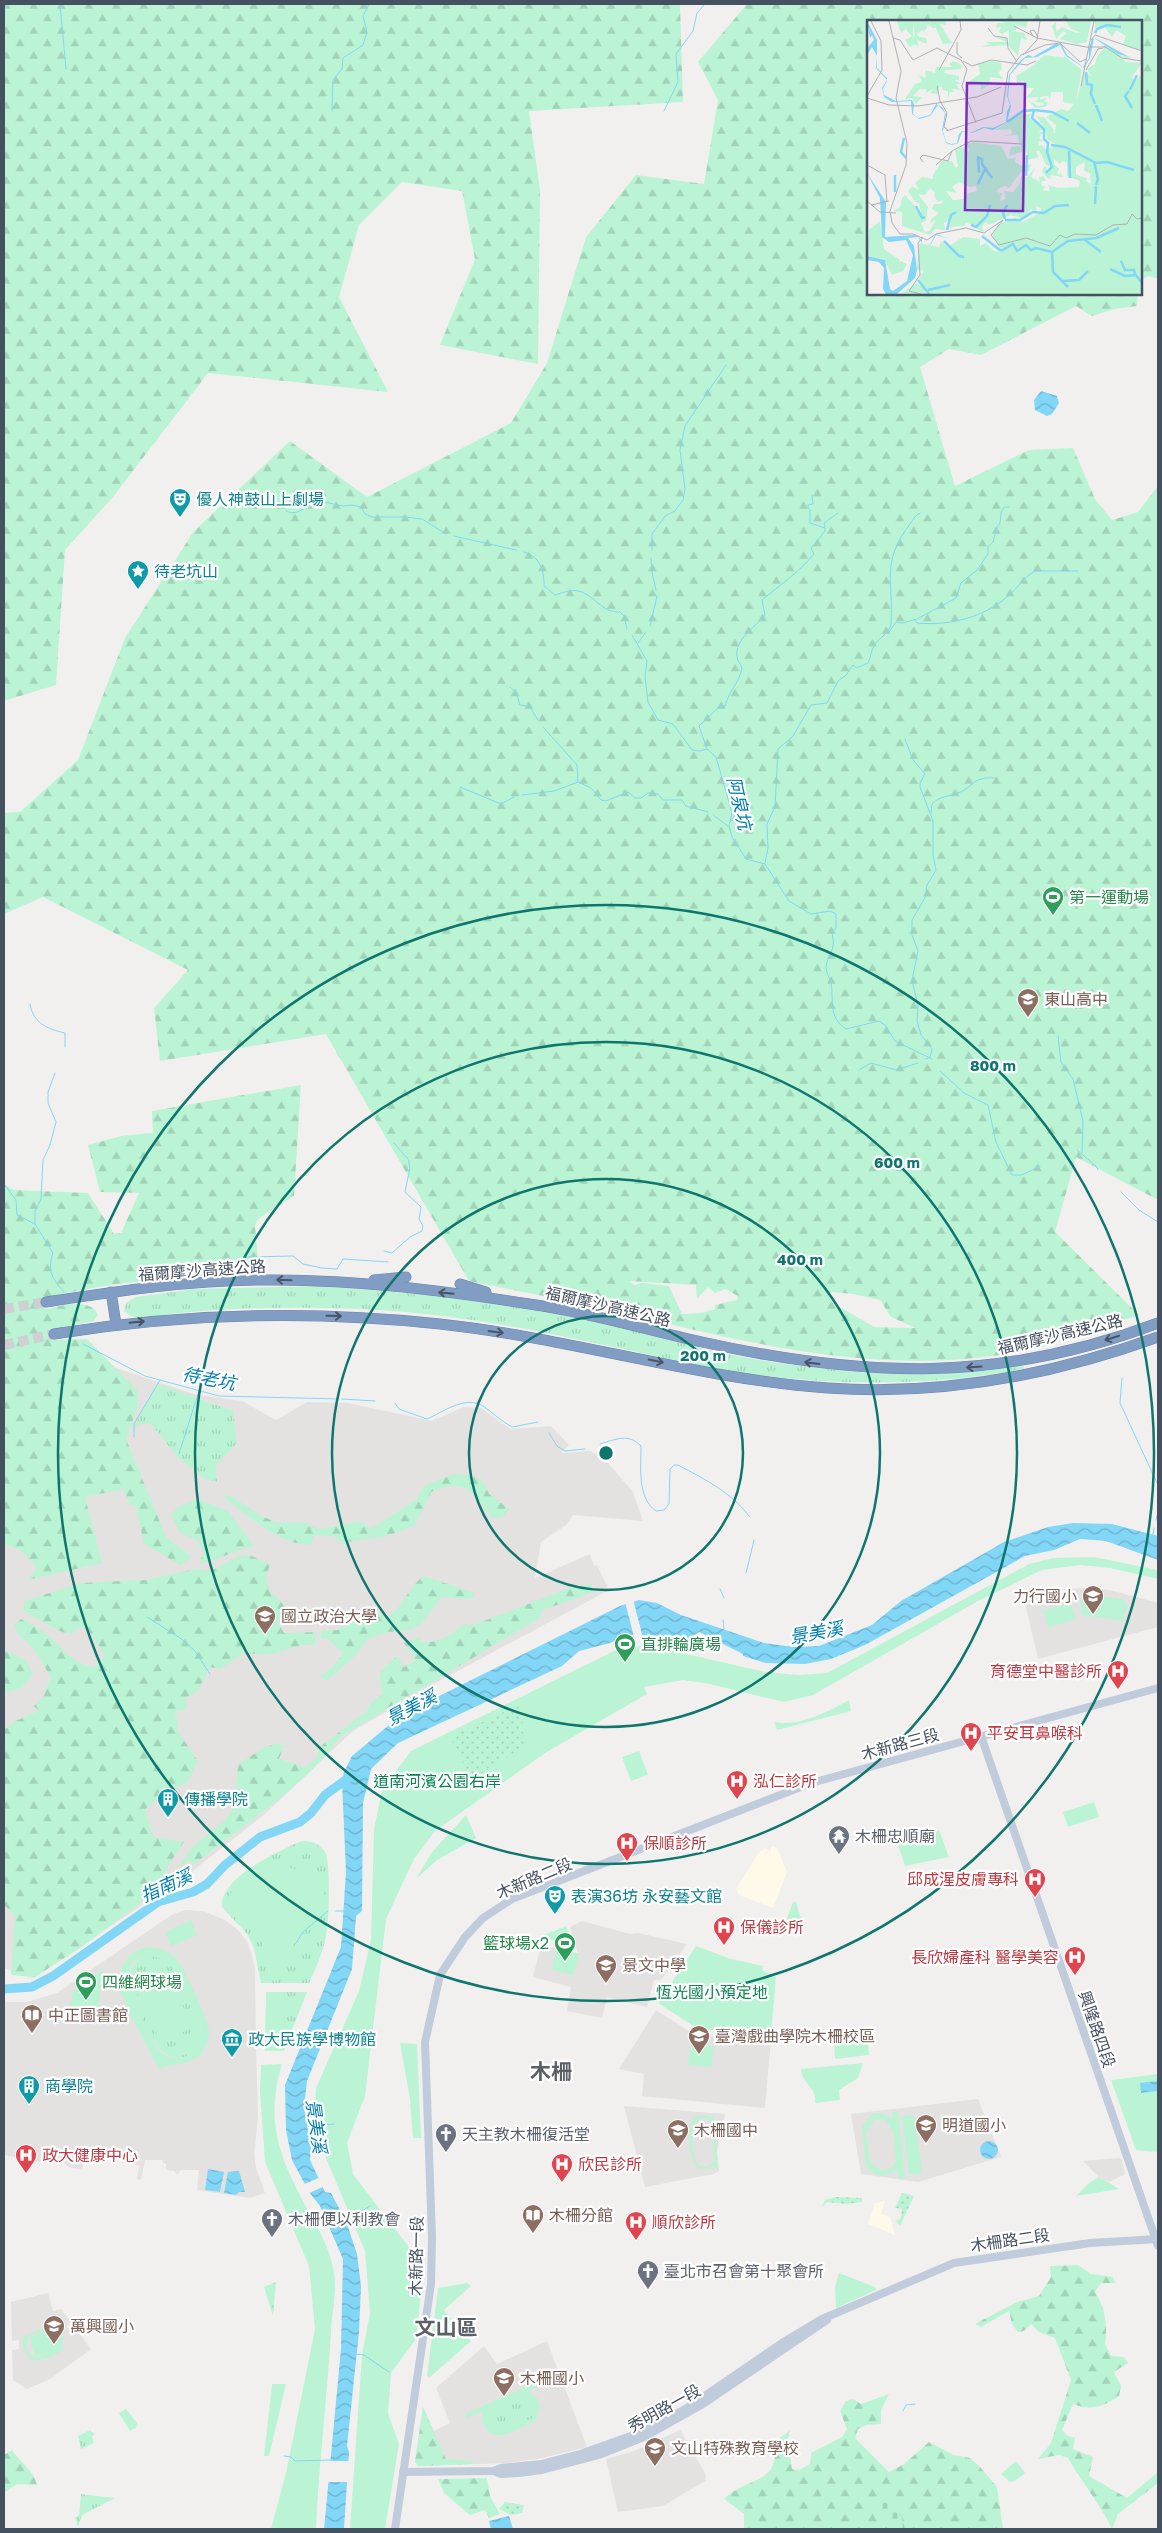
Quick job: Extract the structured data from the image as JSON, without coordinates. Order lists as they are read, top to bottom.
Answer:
{
  "streets": {
    "highway": ["福爾摩沙高速公路"],
    "main road": [
      "木新路三段",
      "木新路二段",
      "興隆路四段",
      "木柵路二段",
      "木新路一段",
      "秀明路一段"
    ]
  },
  "crossings": [
    ["木新路三段", "木新路二段"],
    ["木新路三段", "興隆路四段"],
    ["木新路二段", "木新路一段"],
    ["興隆路四段", "木柵路二段"],
    ["木柵路二段", "秀明路一段"],
    ["木新路一段", "秀明路一段"]
  ],
  "districts": ["木柵", "文山區"],
  "water": [
    "阿泉坑",
    "待老坑",
    "景美溪",
    "指南溪"
  ],
  "parks": ["道南河濱公園右岸", "恆光國小預定地"],
  "places": {
    "theatre": ["優人神鼓山上劇場", "表演36坊 永安藝文館"],
    "place": ["待老坑山"],
    "sports": [
      "第一運動場",
      "直排輪廣場",
      "籃球場x2",
      "四維網球場"
    ],
    "school or university": [
      "東山高中",
      "力行國小",
      "國立政治大學",
      "景文中學",
      "臺灣戲曲學院木柵校區",
      "明道國小",
      "木柵國中",
      "萬興國小",
      "木柵國小",
      "文山特殊教育學校"
    ],
    "hospital": [
      "育德堂中醫診所",
      "平安耳鼻喉科",
      "泓仁診所",
      "保順診所",
      "邱成湦皮膚專科",
      "保儀診所",
      "長欣婦產科 醫學美容",
      "政大健康中心",
      "欣民診所",
      "順欣診所"
    ],
    "building": ["傳播學院", "商學院"],
    "temple": ["木柵忠順廟"],
    "library": ["中正圖書館", "木柵分館"],
    "museum": ["政大民族學博物館"],
    "church": ["天主教木柵復活堂", "木柵便以利教會", "臺北市召會第十聚會所"]
  },
  "rings": [
    "800 m",
    "600 m",
    "400 m",
    "200 m"
  ]
}
